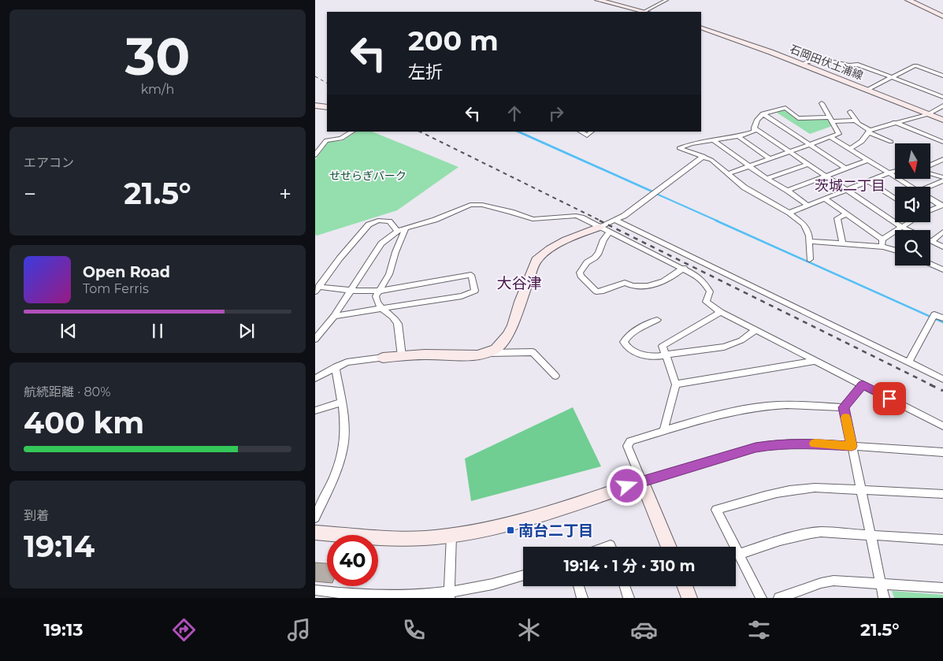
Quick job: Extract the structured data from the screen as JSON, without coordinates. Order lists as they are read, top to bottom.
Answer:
{
  "streets": {
    "main road": ["石岡田伏土浦線"]
  },
  "districts": ["茨城二丁目", "大谷津"],
  "parks": ["せせらぎパーク"],
  "places": {
    "transit": ["南台二丁目"]
  },
  "north": "bottom",
  "page": {
    "tile": [
      ["30", "km/h"],
      "エアコン",
      ["航続距離 · 80%", "400 km"],
      ["到着", "19:14"]
    ],
    "turn": ["200 m", "左折"],
    "heat": ["−", "21.5°", "+"],
    "song": ["Open Road", "Tom Ferris"],
    "limit": "40",
    "trip": "19:14 · 1 分 · 310 m",
    "tabs": ["19:13", "21.5°"]
  }
}
